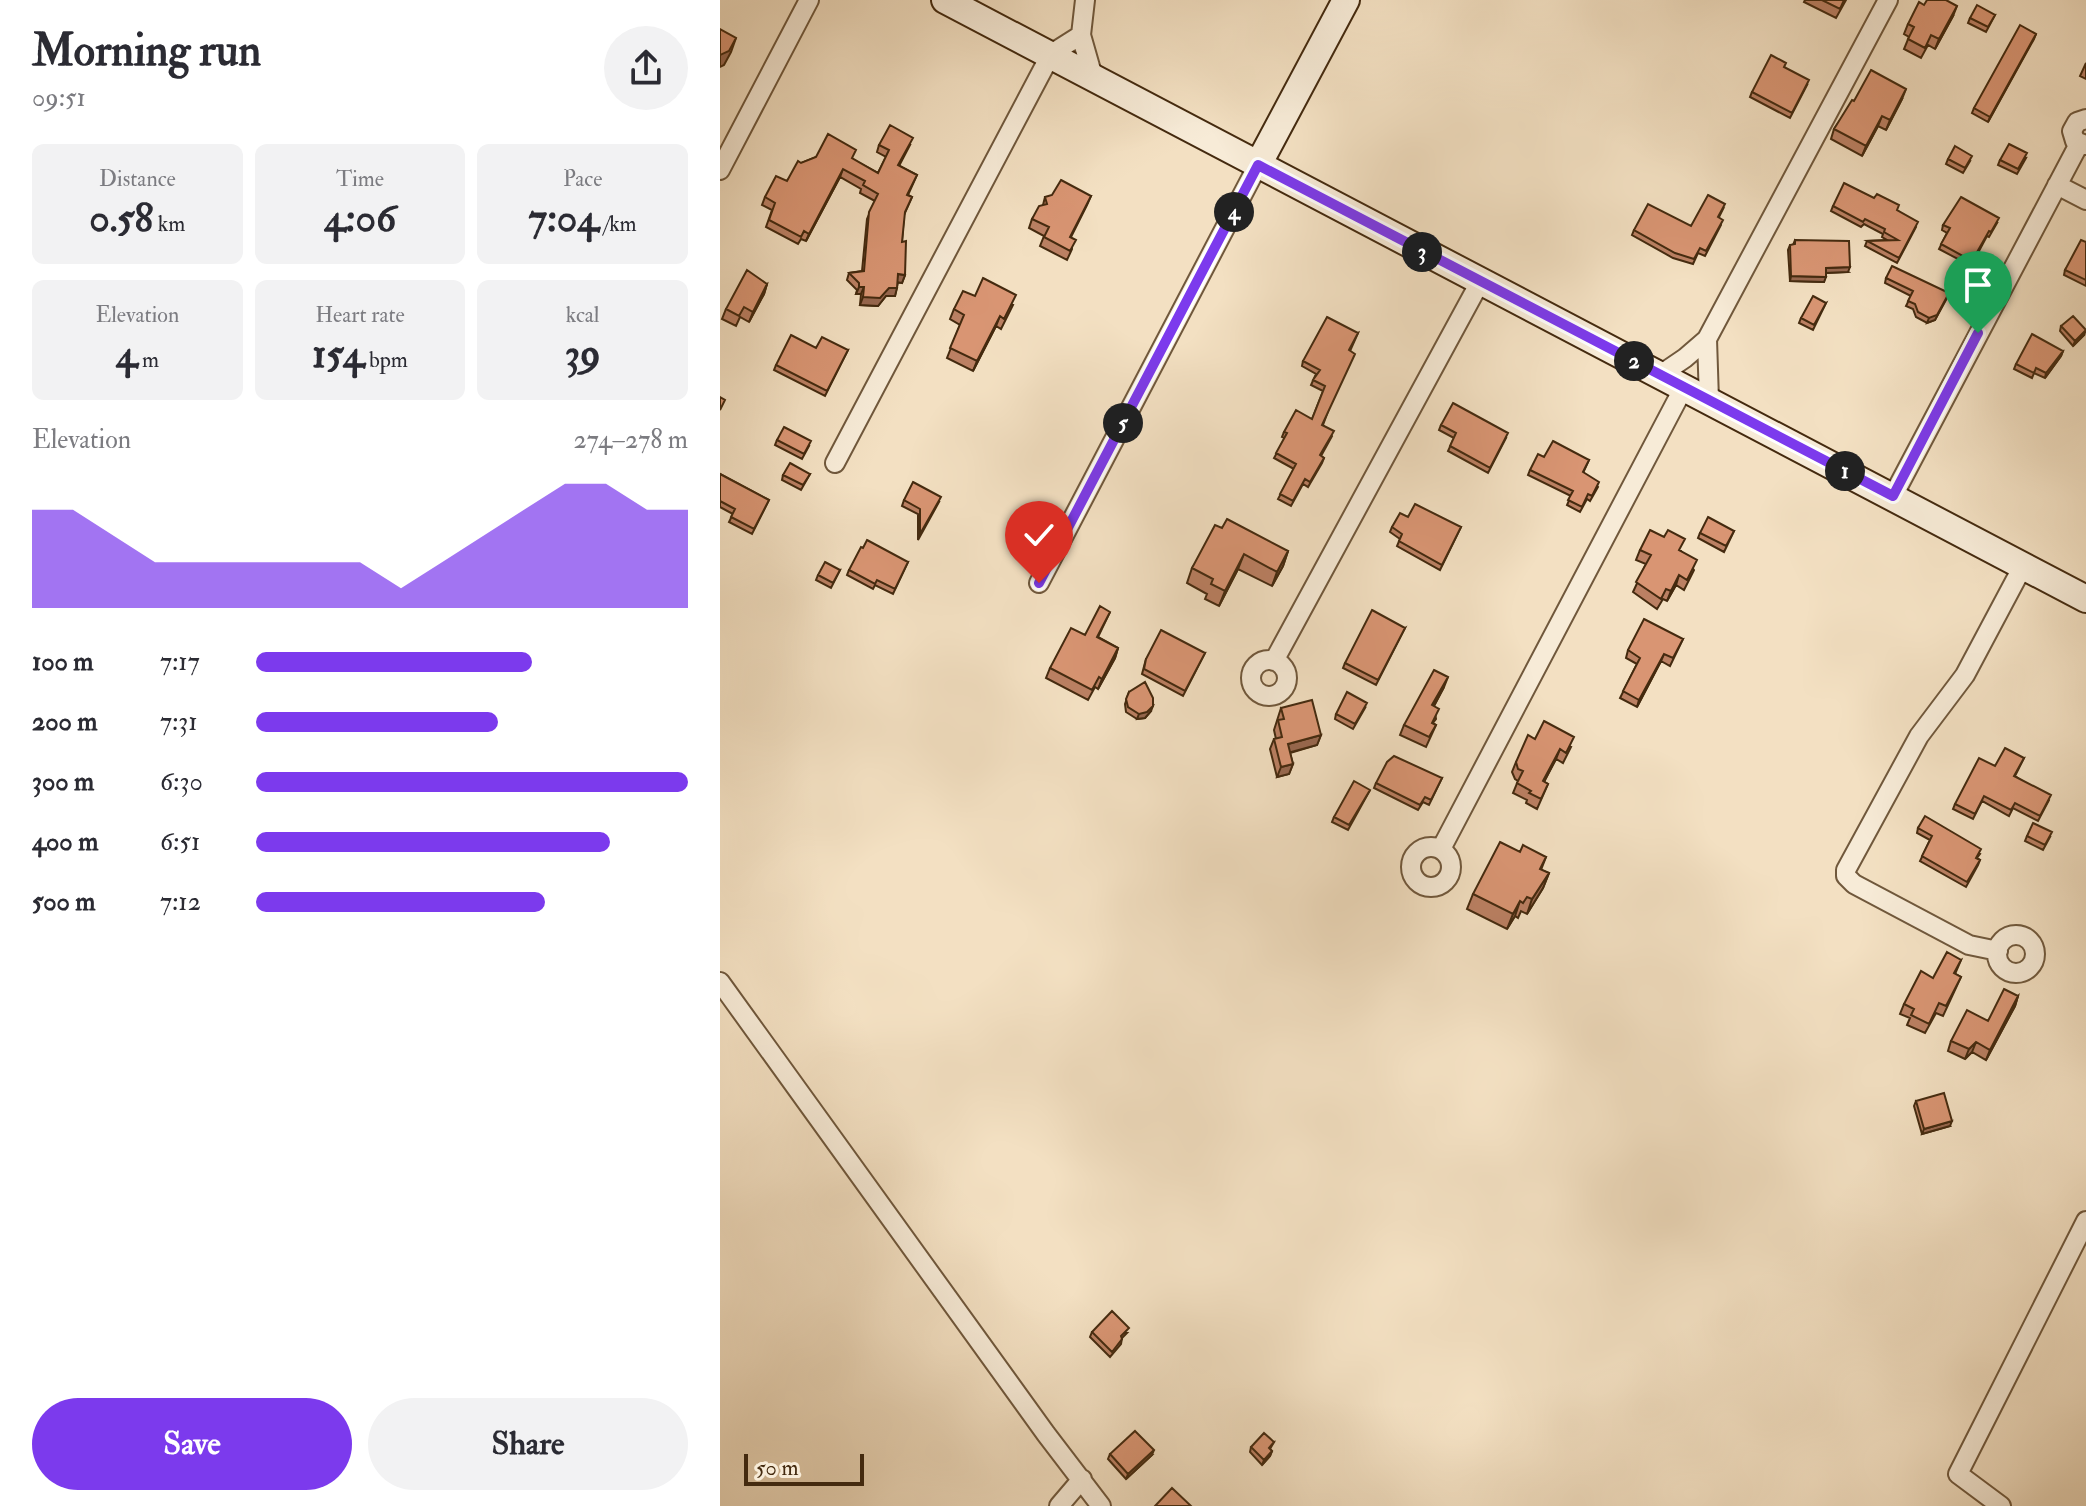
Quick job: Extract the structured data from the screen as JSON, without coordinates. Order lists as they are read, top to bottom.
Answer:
{
  "scale_bar": "50 m",
  "page": {
    "heading": ["Morning run", "09:51"],
    "stats": [
      ["Distance", "0.58 km"],
      ["Time", "4:06"],
      ["Pace", "7:04 /km"],
      ["Elevation", "4 m"],
      ["Heart rate", "154 bpm"],
      ["kcal", "39"]
    ],
    "pins": [
      "4",
      "3",
      "2",
      "5",
      "1"
    ],
    "chart": ["Elevation", "274–278 m"],
    "list": [
      {
        "name": "100 m",
        "note": "7:17"
      },
      {
        "name": "200 m",
        "note": "7:31"
      },
      {
        "name": "300 m",
        "note": "6:30"
      },
      {
        "name": "400 m",
        "note": "6:51"
      },
      {
        "name": "500 m",
        "note": "7:12"
      }
    ],
    "buttons": ["Save", "Share"],
    "scale": "50 m"
  }
}
